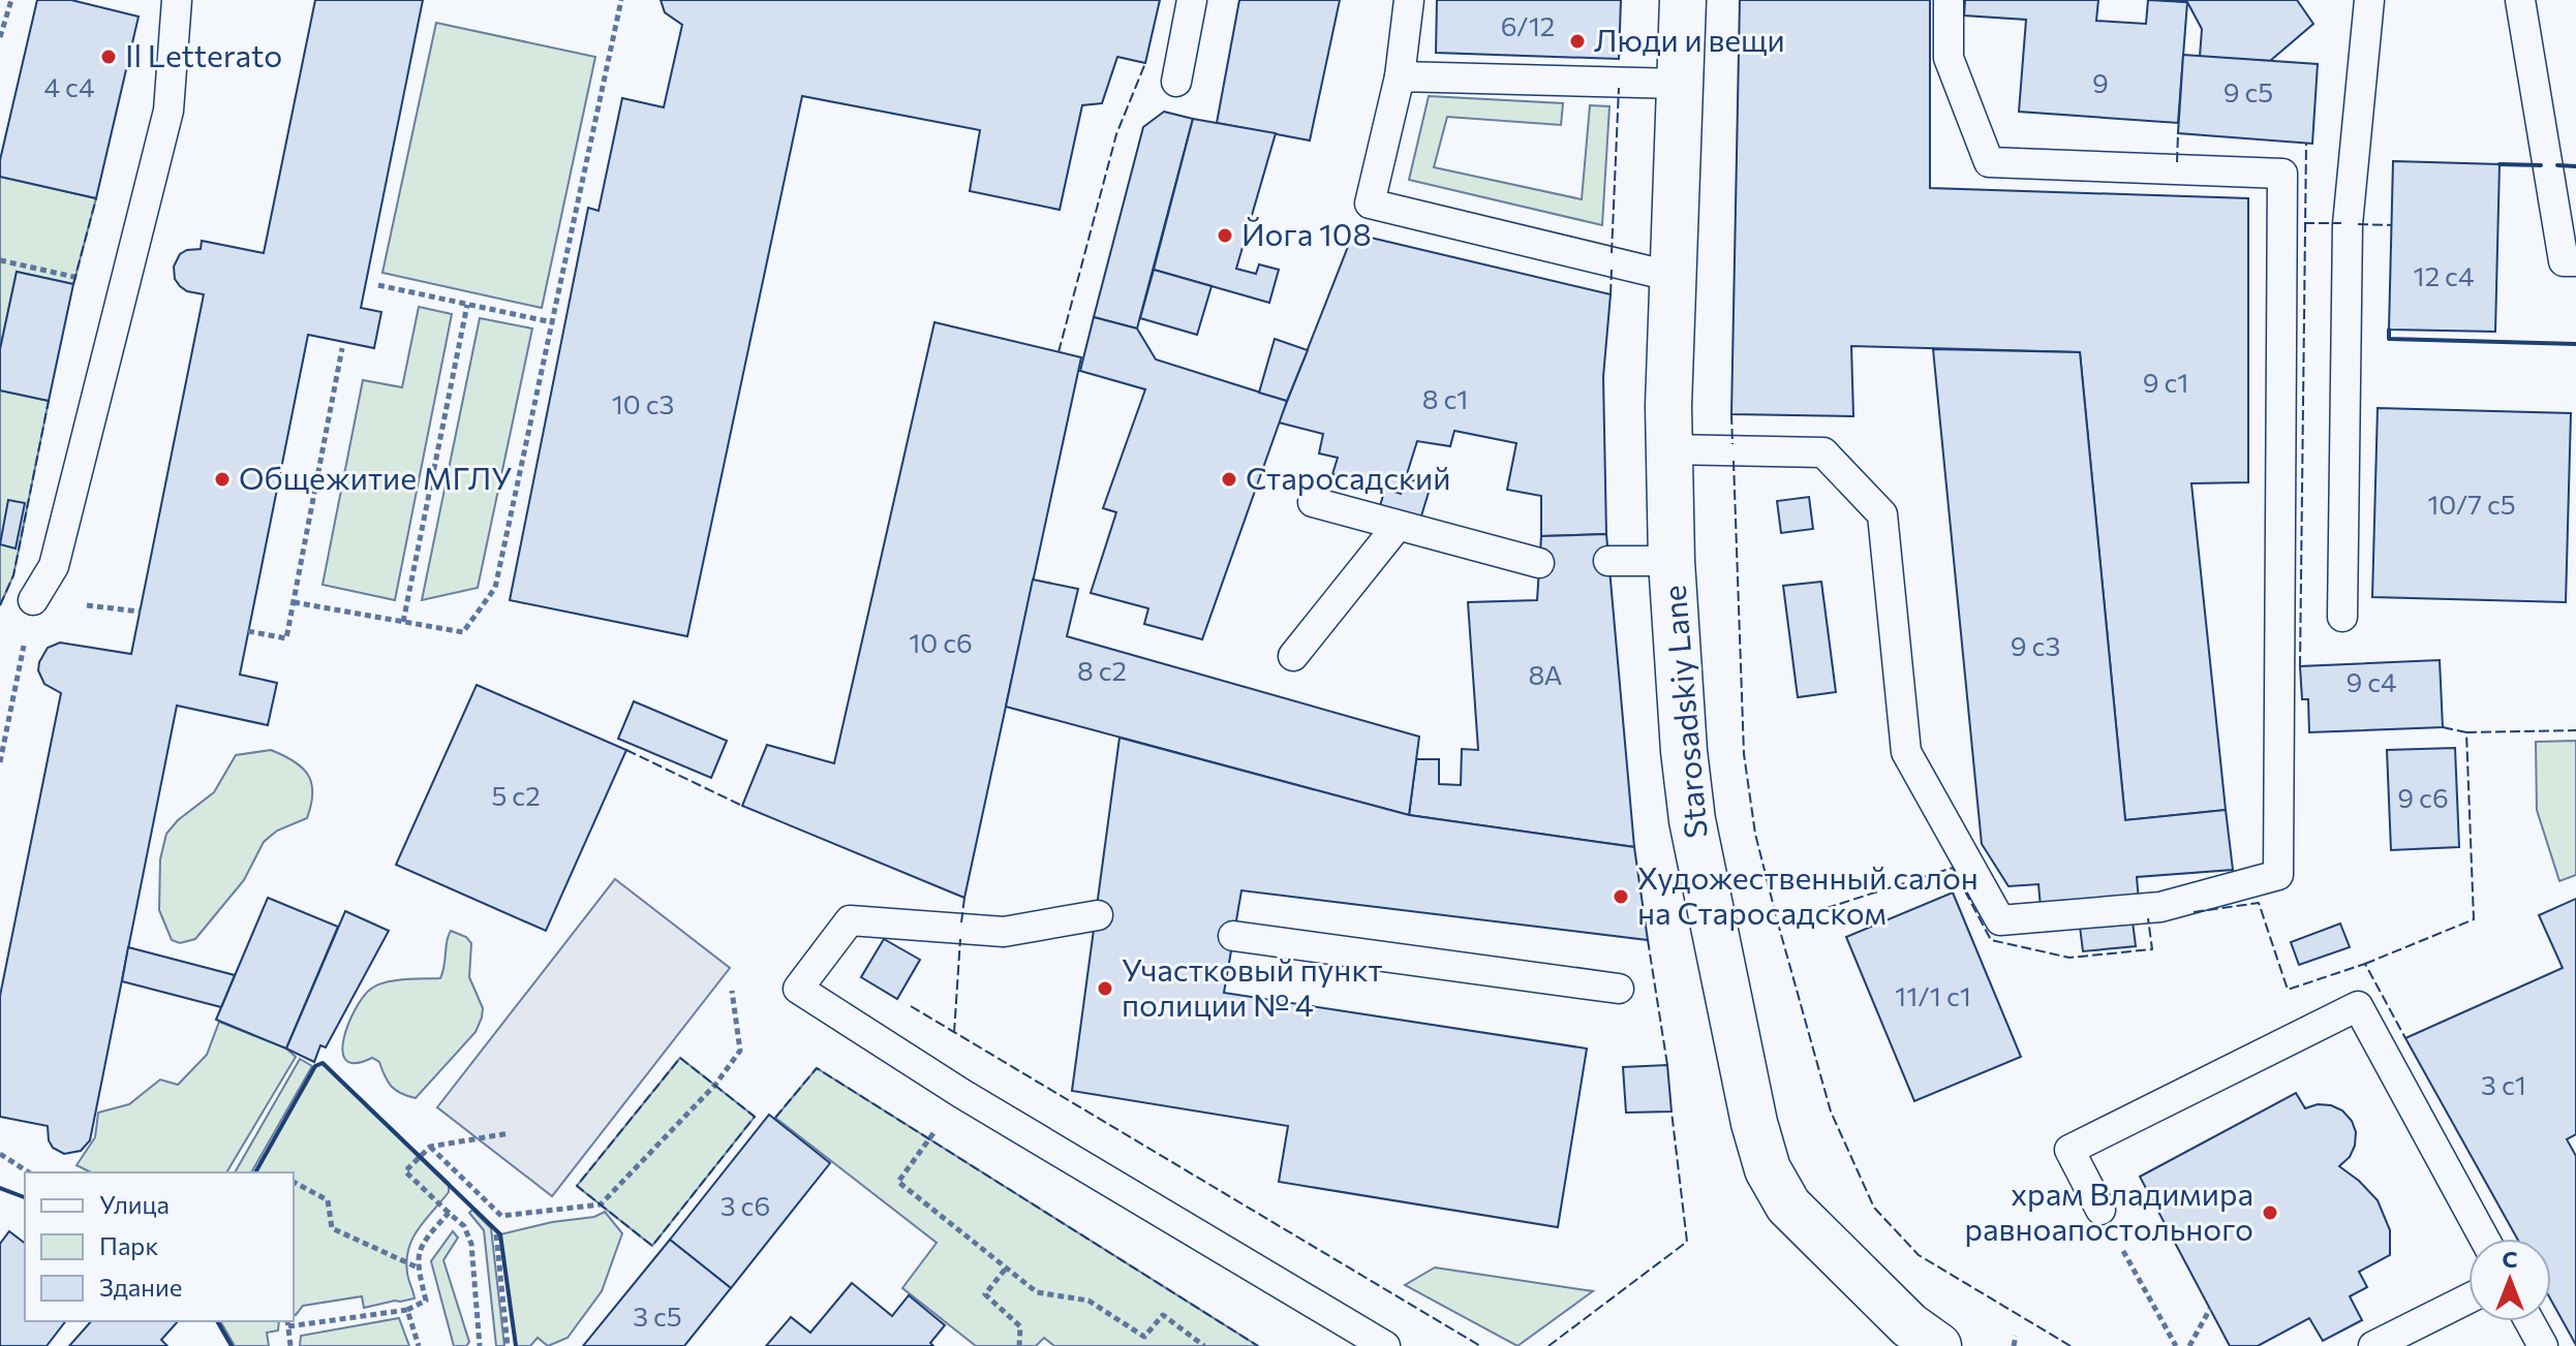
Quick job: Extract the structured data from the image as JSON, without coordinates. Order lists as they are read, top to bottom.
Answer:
{
  "streets": {
    "street": ["Starosadskiy Lane"]
  },
  "places": [
    "Люди и вещи",
    "Il Letterato",
    "Йога 108",
    "Общежитие МГЛУ",
    "Старосадский",
    "Художественный салон на Старосадском",
    "Участковый пункт полиции № 4",
    "храм Владимира равноапостольного"
  ],
  "house_numbers": [
    "6/12",
    "9",
    "4 с4",
    "9 с5",
    "12 с4",
    "9 с1",
    "8 с1",
    "10 с3",
    "10/7 с5",
    "10 с6",
    "9 с3",
    "8 с2",
    "8А",
    "9 с4",
    "5 с2",
    "9 с6",
    "11/1 с1",
    "3 с1",
    "3 с6",
    "3 с5"
  ],
  "legend": ["Улица", "Парк", "Здание"],
  "north": "top"
}
